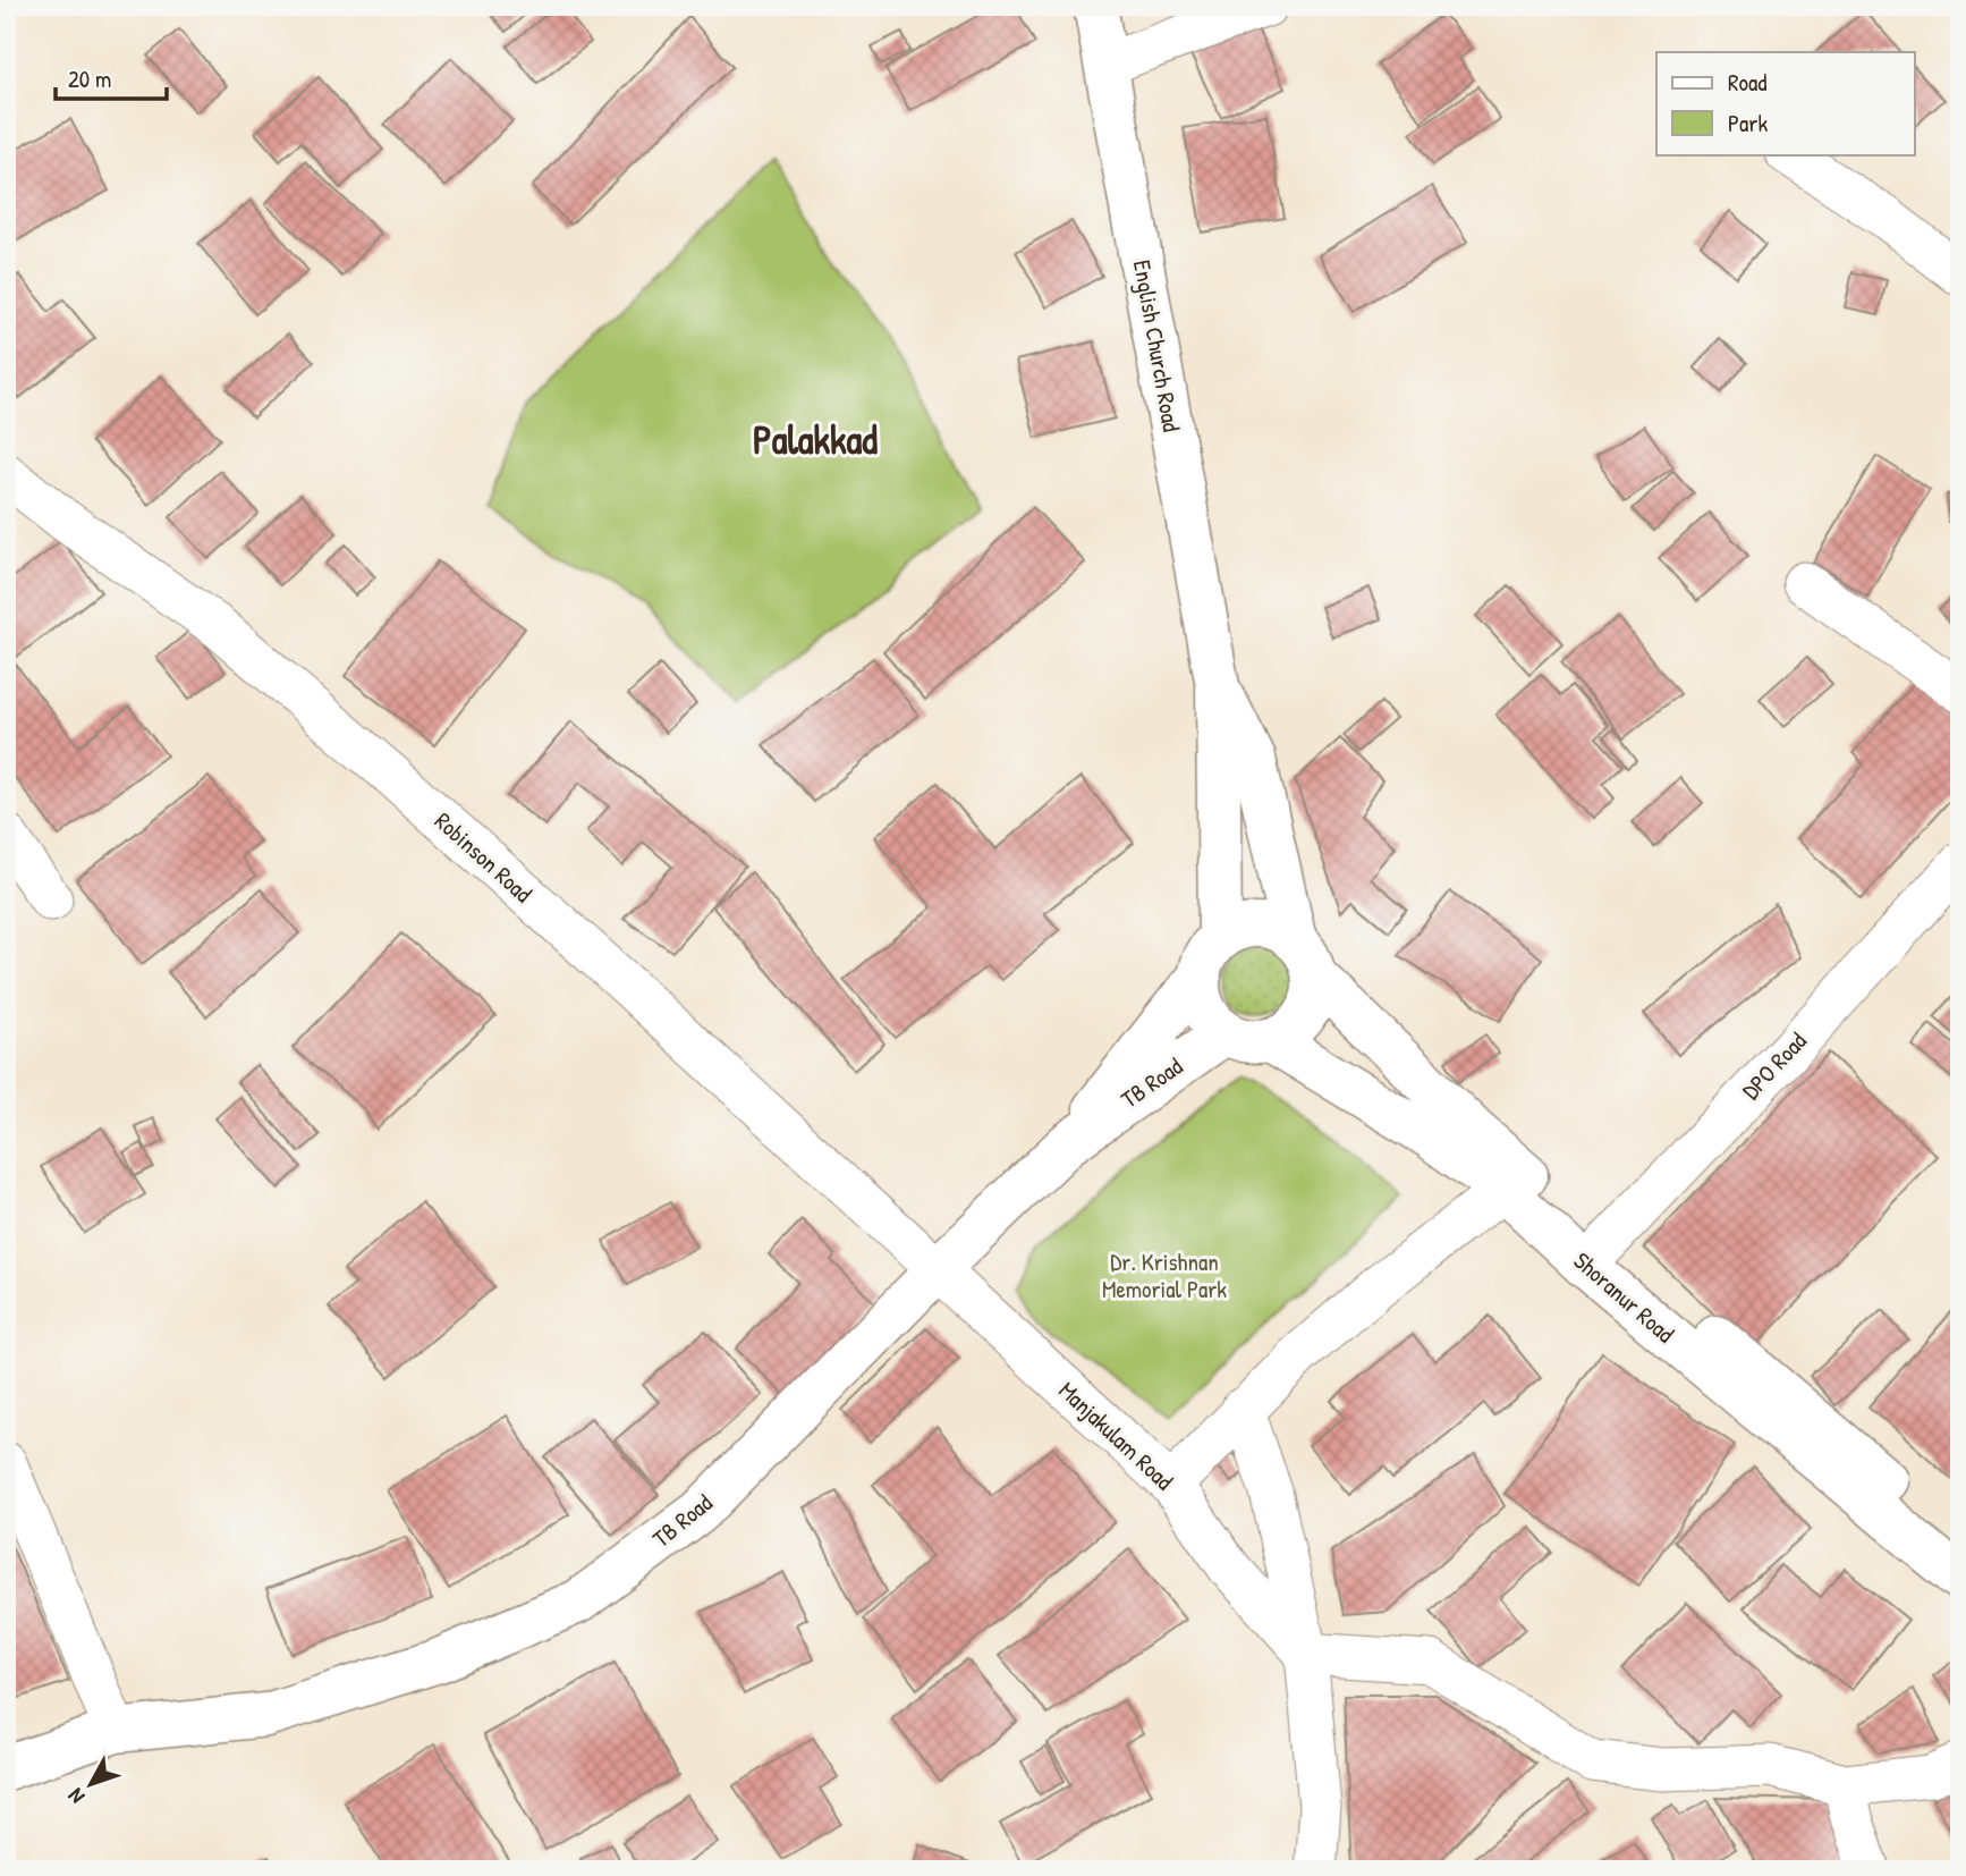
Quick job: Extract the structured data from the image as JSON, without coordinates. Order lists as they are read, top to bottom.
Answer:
{
  "streets": {
    "main road": ["English Church Road", "TB Road", "Shoranur Road"],
    "street": ["Robinson Road", "DPO Road", "Manjakulam Road"]
  },
  "crossings": [
    ["English Church Road", "TB Road"],
    ["English Church Road", "Shoranur Road"],
    ["Robinson Road", "TB Road"],
    ["Robinson Road", "Manjakulam Road"],
    ["DPO Road", "Shoranur Road"],
    ["TB Road", "Shoranur Road"],
    ["TB Road", "Manjakulam Road"]
  ],
  "districts": ["Palakkad"],
  "parks": ["Dr. Krishnan Memorial Park"],
  "legend": ["Road", "Park"],
  "scale_bar": "20 m",
  "north": "bottom left"
}
